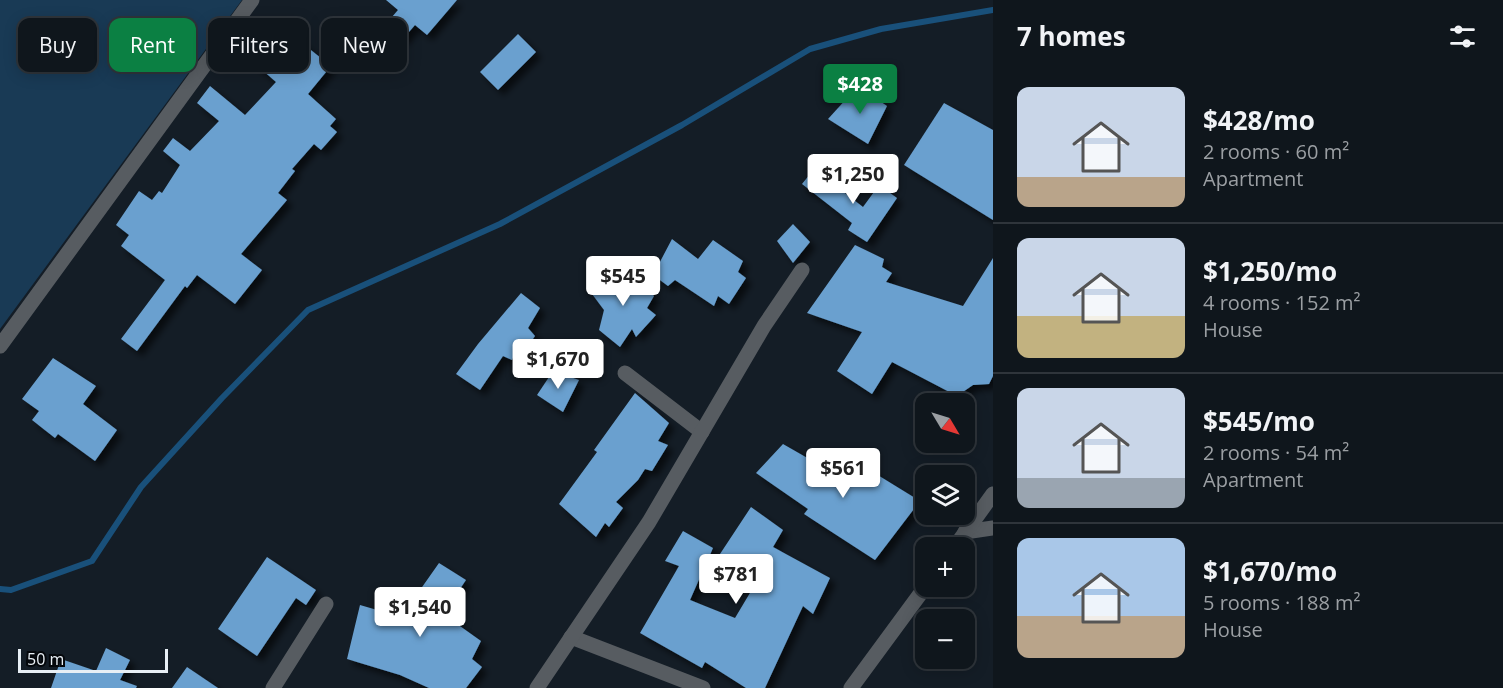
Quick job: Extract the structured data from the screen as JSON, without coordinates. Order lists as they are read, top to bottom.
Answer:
{
  "scale_bar": "50 m",
  "north": "bottom right",
  "page": {
    "heading": "7 homes",
    "chip": [
      "Buy",
      "Rent",
      "Filters",
      "New"
    ],
    "price": [
      "$428",
      "$1,250",
      "$545",
      "$1,670",
      "$561",
      "$781",
      "$1,540"
    ],
    "list": [
      {
        "name": "$428/mo",
        "note": "2 rooms · 60 m² · Apartment"
      },
      {
        "name": "$1,250/mo",
        "note": "4 rooms · 152 m² · House"
      },
      {
        "name": "$545/mo",
        "note": "2 rooms · 54 m² · Apartment"
      },
      {
        "name": "$1,670/mo",
        "note": "5 rooms · 188 m² · House"
      }
    ],
    "map_buttons": ["+", "−"],
    "scale": "50 m"
  }
}
